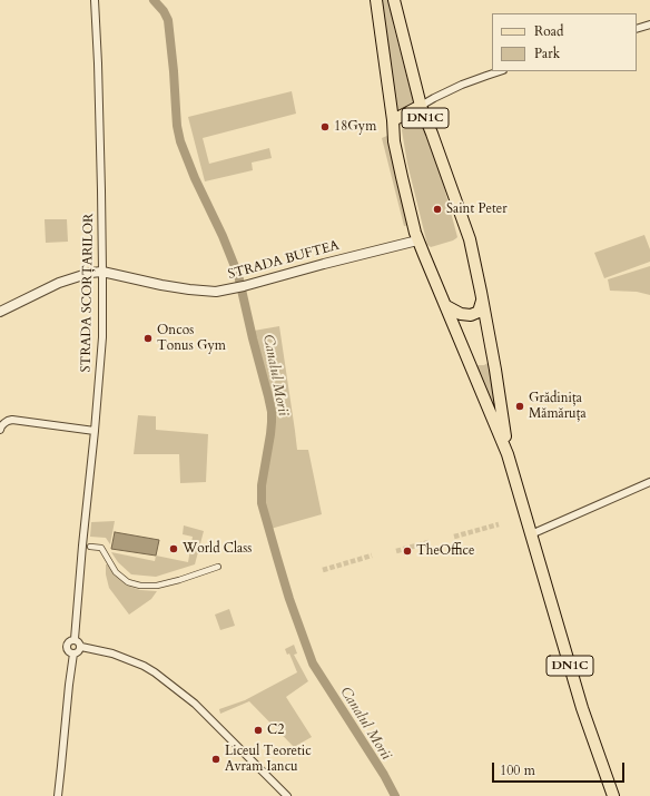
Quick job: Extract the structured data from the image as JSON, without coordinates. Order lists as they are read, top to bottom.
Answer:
{
  "streets": {
    "main road": ["DN1C"],
    "street": ["STRADA BUFTEA", "STRADA SCORȚARILOR"]
  },
  "crossings": [
    ["DN1C", "STRADA BUFTEA"],
    ["STRADA BUFTEA", "STRADA SCORȚARILOR"]
  ],
  "water": ["Canalul Morii"],
  "places": [
    "18Gym",
    "Saint Peter",
    "Oncos Tonus Gym",
    "Grădinița Mămăruța",
    "World Class",
    "TheOffice",
    "C2",
    "Liceul Teoretic Avram Iancu"
  ],
  "legend": ["Road", "Park"],
  "scale_bar": "100 m"
}
